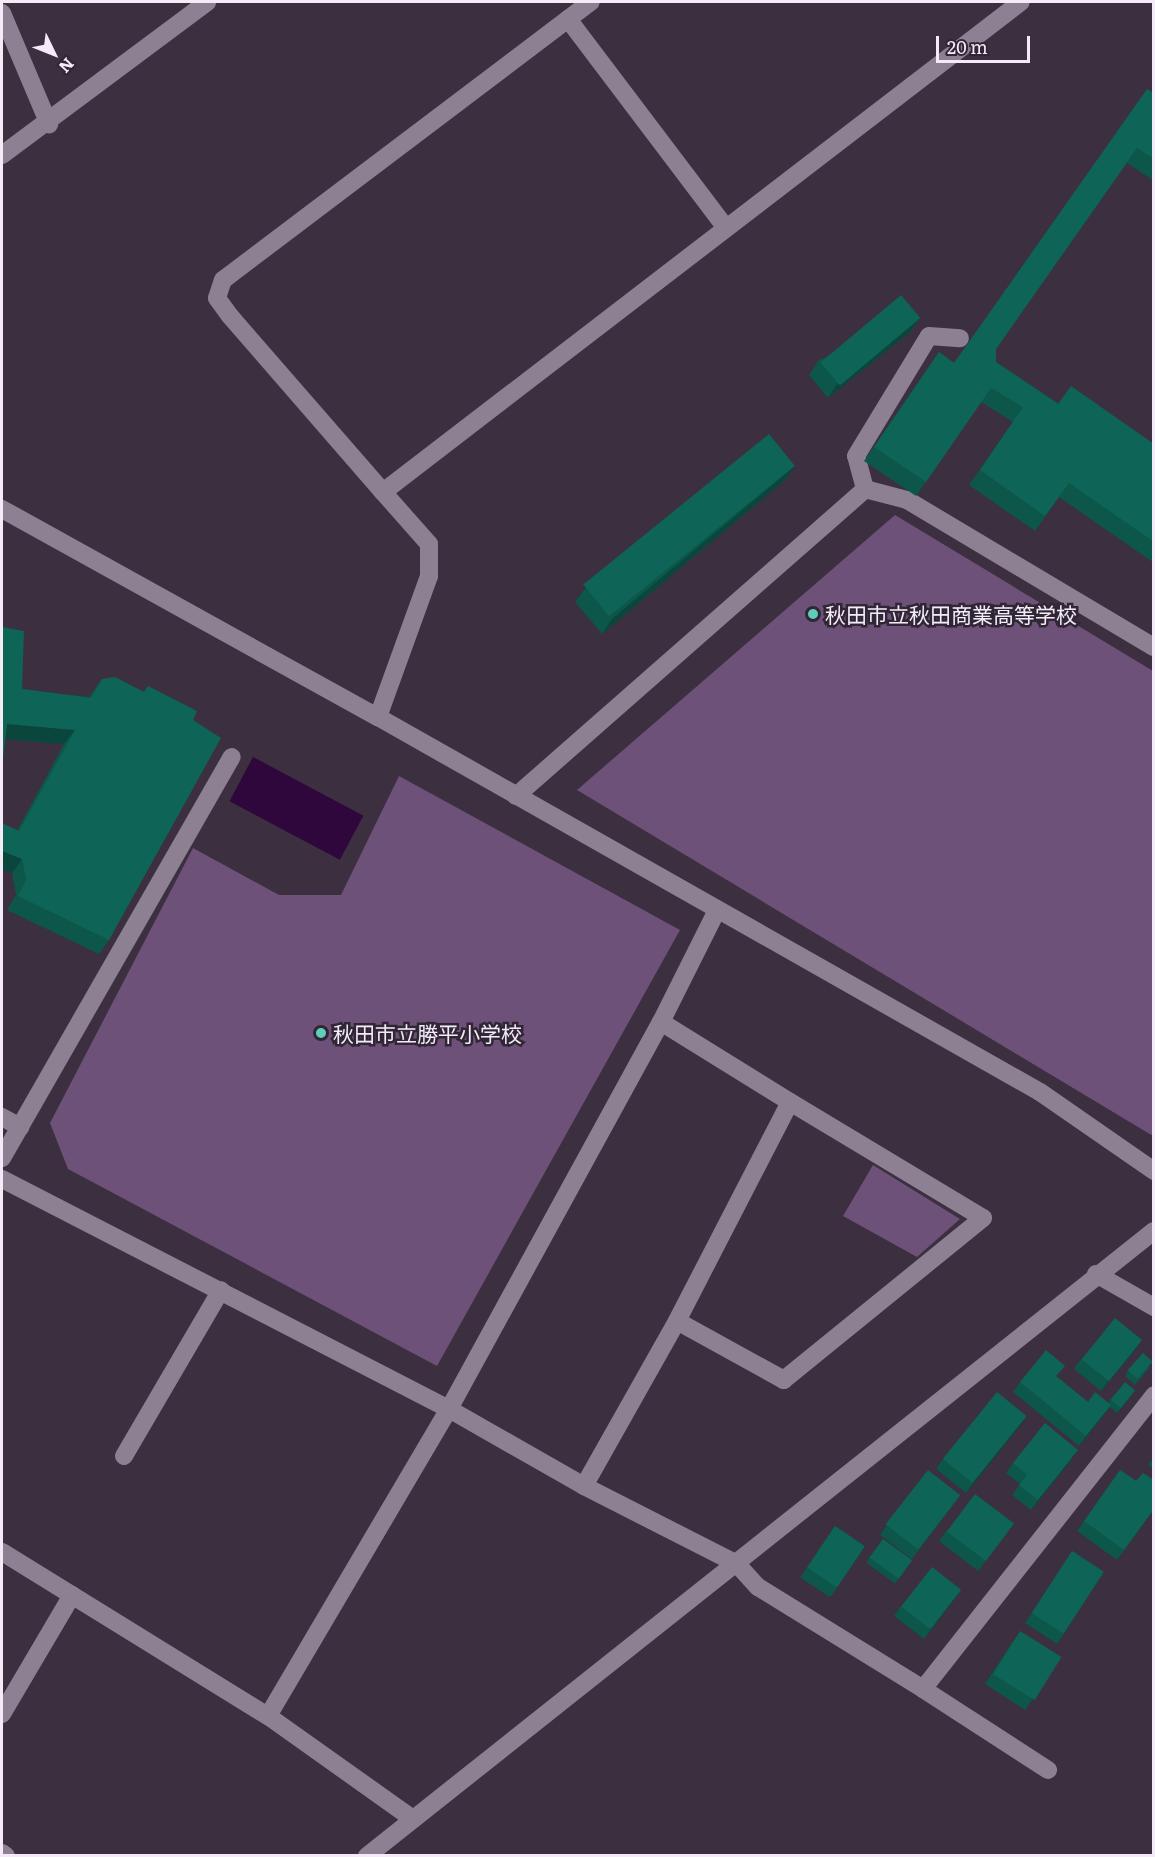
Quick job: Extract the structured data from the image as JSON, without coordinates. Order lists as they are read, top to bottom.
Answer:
{
  "places": ["秋田市立秋田商業高等学校", "秋田市立勝平小学校"],
  "scale_bar": "20 m",
  "north": "bottom right"
}
